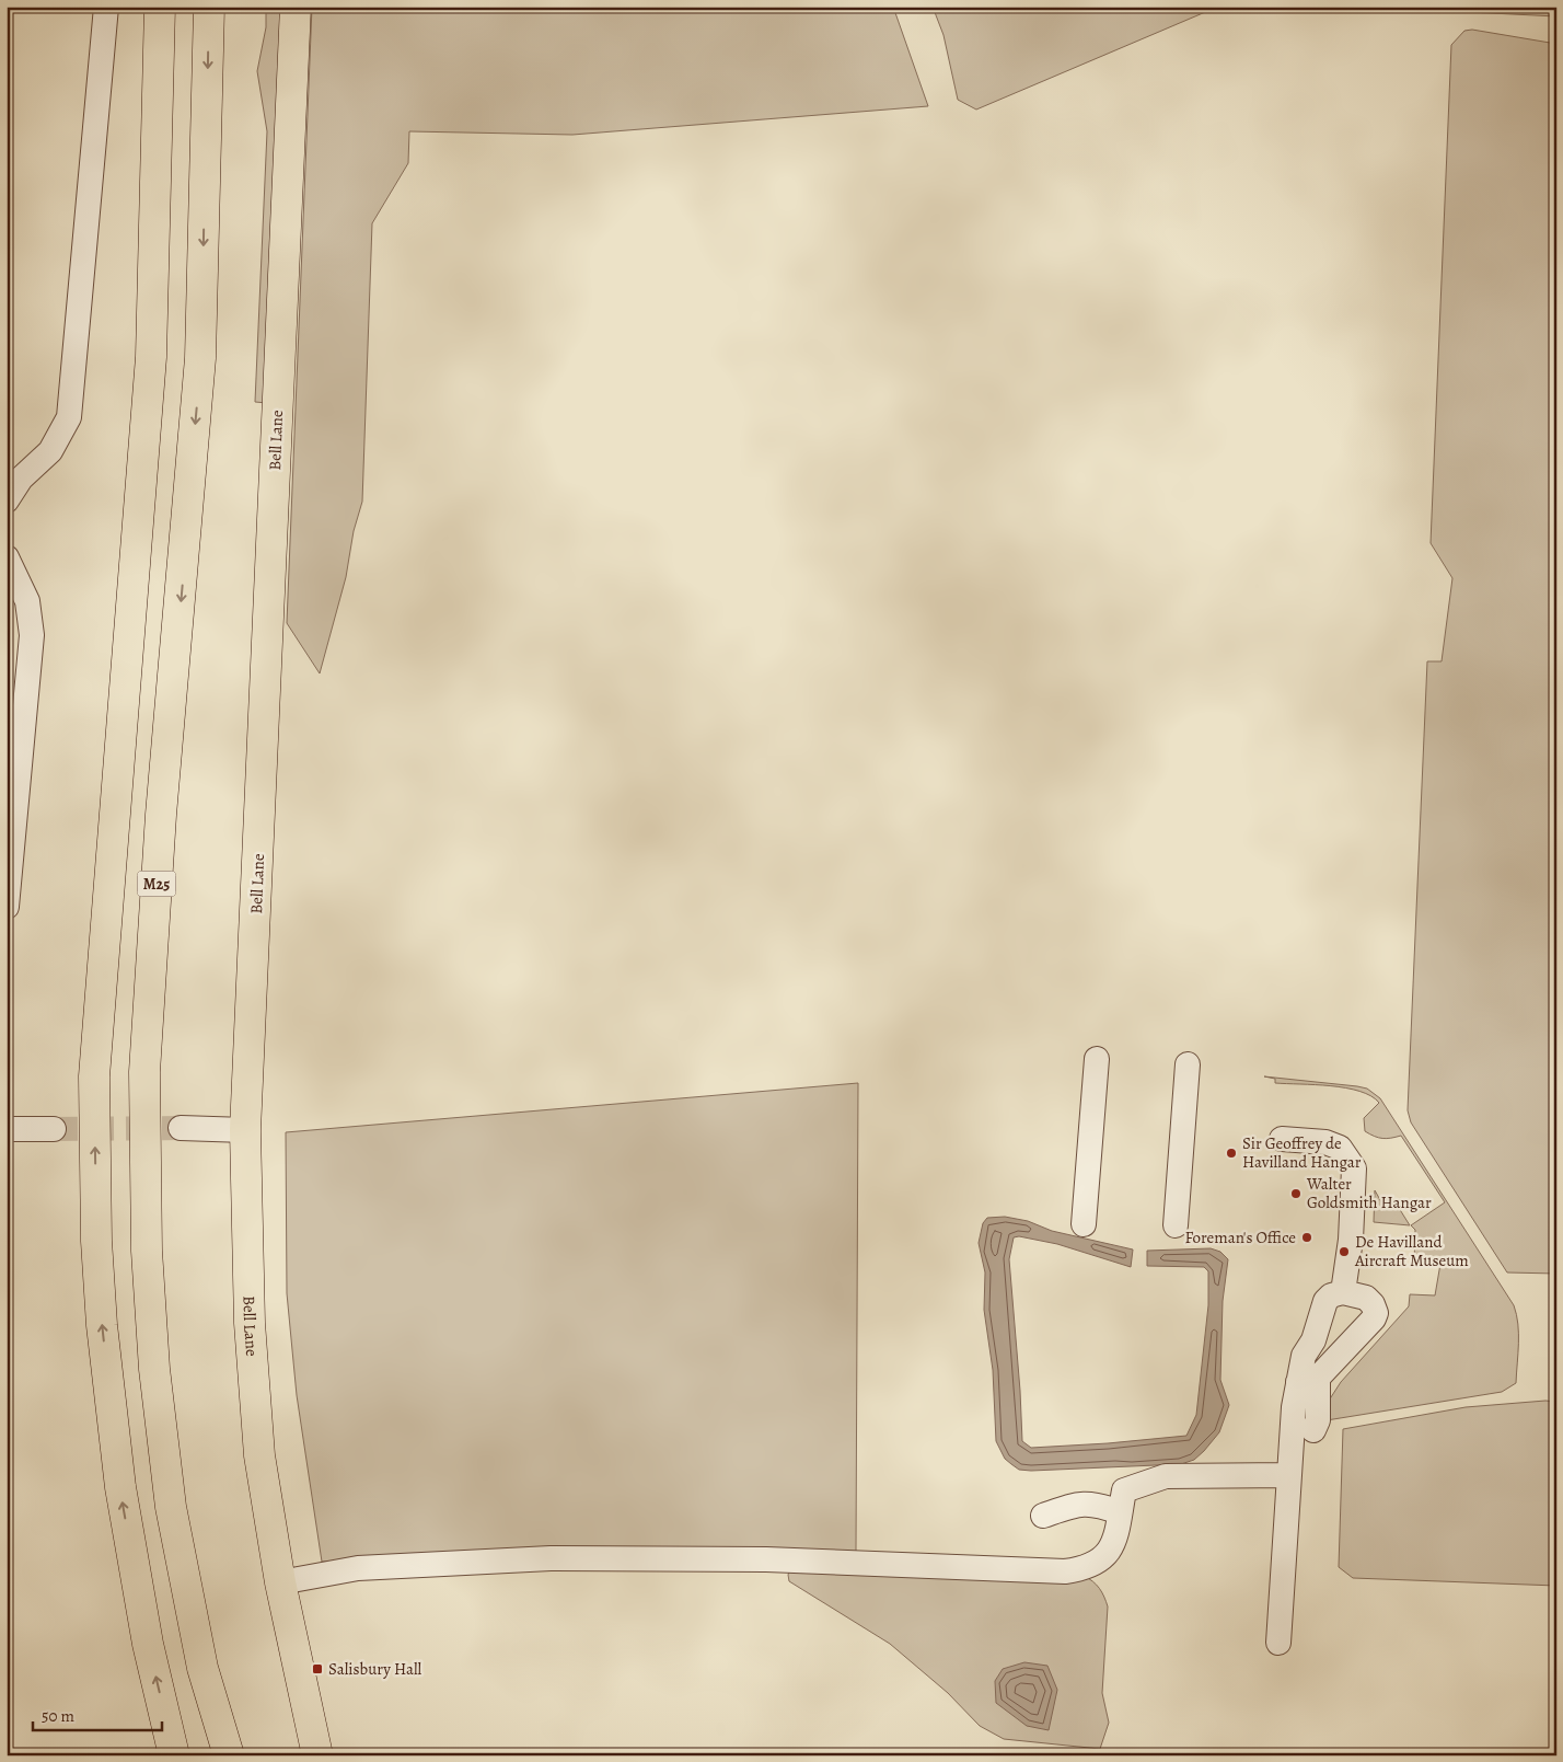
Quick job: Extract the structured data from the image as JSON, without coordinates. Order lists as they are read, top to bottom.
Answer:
{
  "streets": {
    "main road": ["Bell Lane", "M25"]
  },
  "places": {
    "other": [
      "Sir Geoffrey de Havilland Hangar",
      "Walter Goldsmith Hangar",
      "Foreman's Office",
      "De Havilland Aircraft Museum"
    ],
    "transit": ["Salisbury Hall"]
  },
  "scale_bar": "50 m"
}
